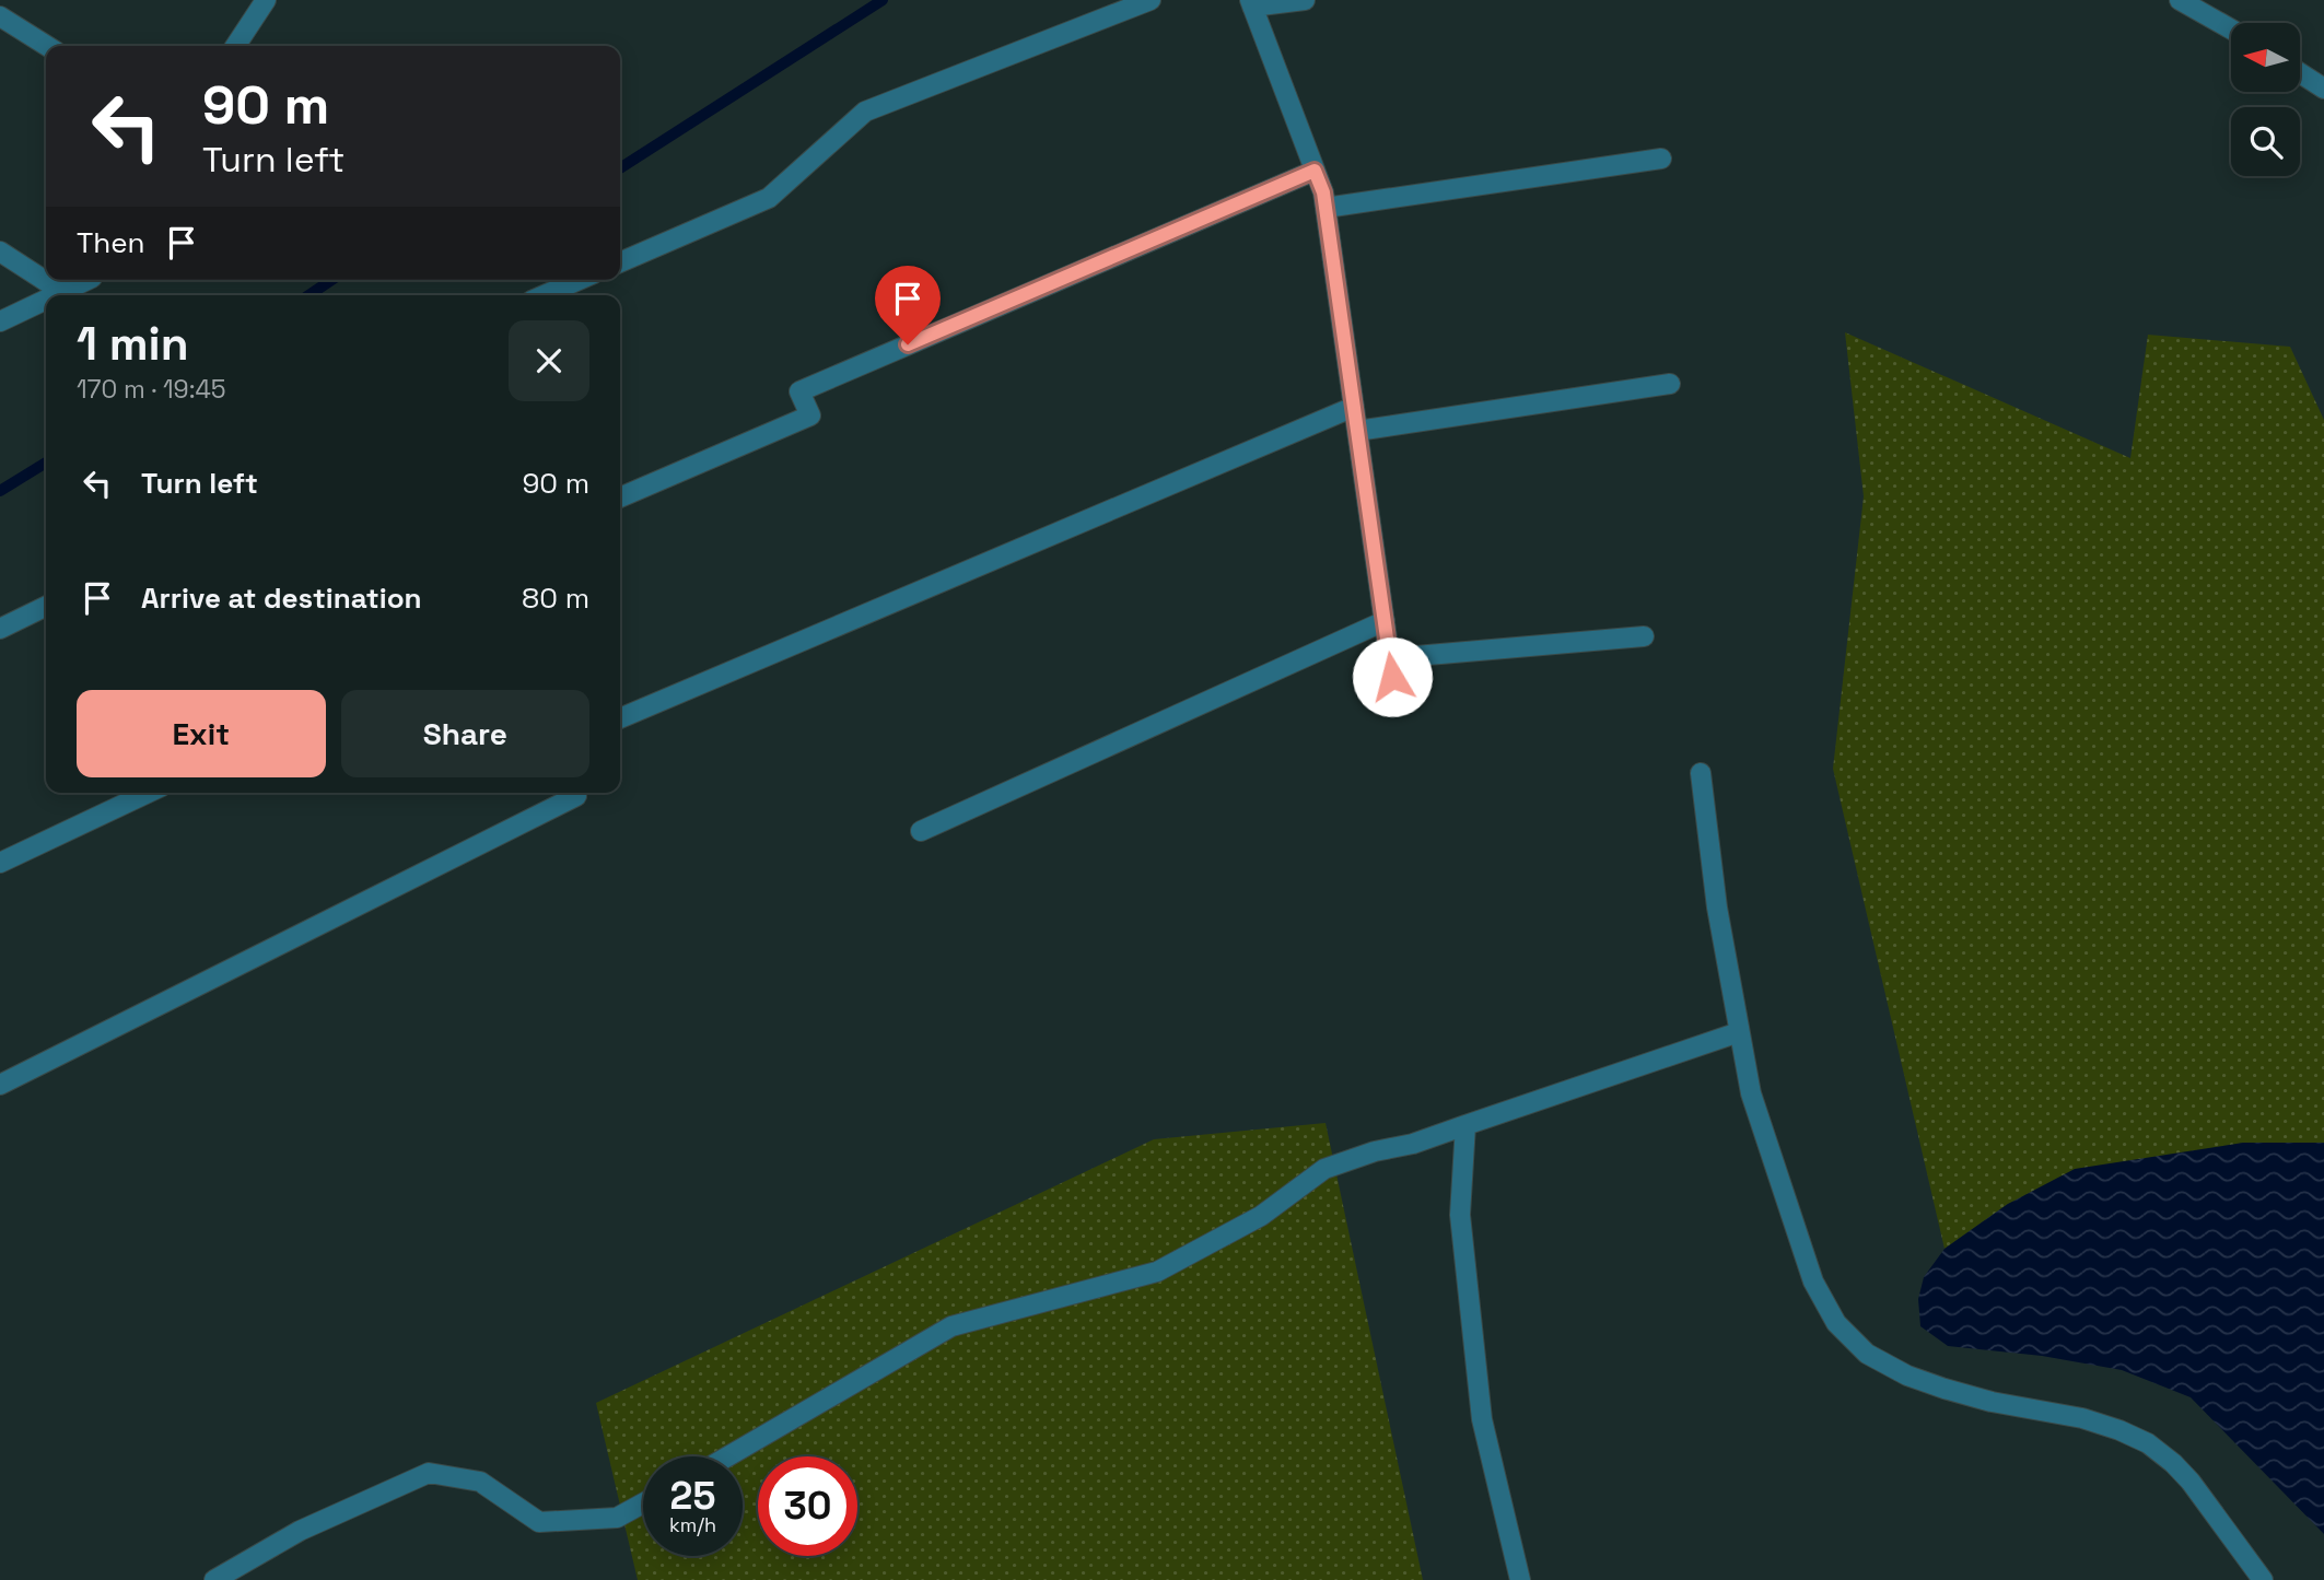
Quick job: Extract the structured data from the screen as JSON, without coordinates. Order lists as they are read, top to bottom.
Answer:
{
  "north": "left",
  "page": {
    "turn": ["90 m", "Turn left"],
    "then": "Then",
    "heading": ["1 min", "170 m · 19:45"],
    "list": [
      {
        "name": "Turn left",
        "value": "90 m"
      },
      {
        "name": "Arrive at destination",
        "value": "80 m"
      }
    ],
    "buttons": ["Exit", "Share"],
    "speed": "25 km/h",
    "limit": "30"
  }
}
